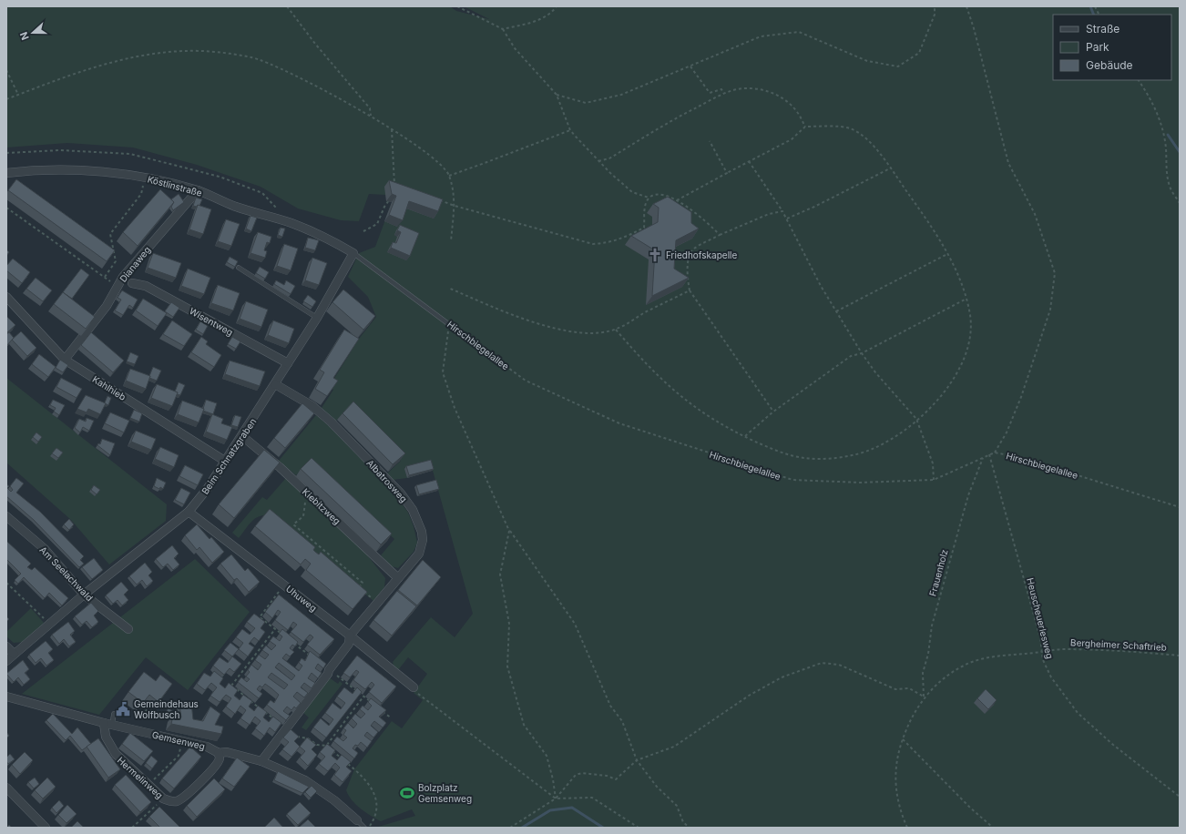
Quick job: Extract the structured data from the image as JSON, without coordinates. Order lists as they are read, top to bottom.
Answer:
{
  "streets": {
    "street": [
      "Köstlinstraße",
      "Dianaweg",
      "Wisentweg",
      "Kahlhieb",
      "Beim Schnatzgraben",
      "Albatrosweg",
      "Kiebitzweg",
      "Am Seelachwald",
      "Uhuweg",
      "Gemsenweg",
      "Hermelinweg"
    ],
    "lane": ["Hirschbiegelallee"],
    "path": ["Frauenholz", "Heuscheuerlesweg", "Bergheimer Schaftrieb"]
  },
  "crossings": [
    ["Köstlinstraße", "Dianaweg"],
    ["Köstlinstraße", "Hirschbiegelallee"],
    ["Köstlinstraße", "Beim Schnatzgraben"],
    ["Dianaweg", "Kahlhieb"],
    ["Wisentweg", "Beim Schnatzgraben"],
    ["Hirschbiegelallee", "Beim Schnatzgraben"],
    ["Hirschbiegelallee", "Frauenholz"],
    ["Hirschbiegelallee", "Heuscheuerlesweg"],
    ["Kahlhieb", "Beim Schnatzgraben"],
    ["Beim Schnatzgraben", "Albatrosweg"],
    ["Beim Schnatzgraben", "Kiebitzweg"],
    ["Beim Schnatzgraben", "Am Seelachwald"],
    ["Beim Schnatzgraben", "Uhuweg"],
    ["Albatrosweg", "Kiebitzweg"],
    ["Albatrosweg", "Uhuweg"],
    ["Albatrosweg", "Gemsenweg"],
    ["Frauenholz", "Bergheimer Schaftrieb"],
    ["Heuscheuerlesweg", "Bergheimer Schaftrieb"],
    ["Gemsenweg", "Hermelinweg"]
  ],
  "places": {
    "church": ["Friedhofskapelle"],
    "public building": ["Gemeindehaus Wolfbusch"],
    "sports": ["Bolzplatz Gemsenweg"]
  },
  "legend": ["Straße", "Park", "Gebäude"],
  "north": "left"
}
